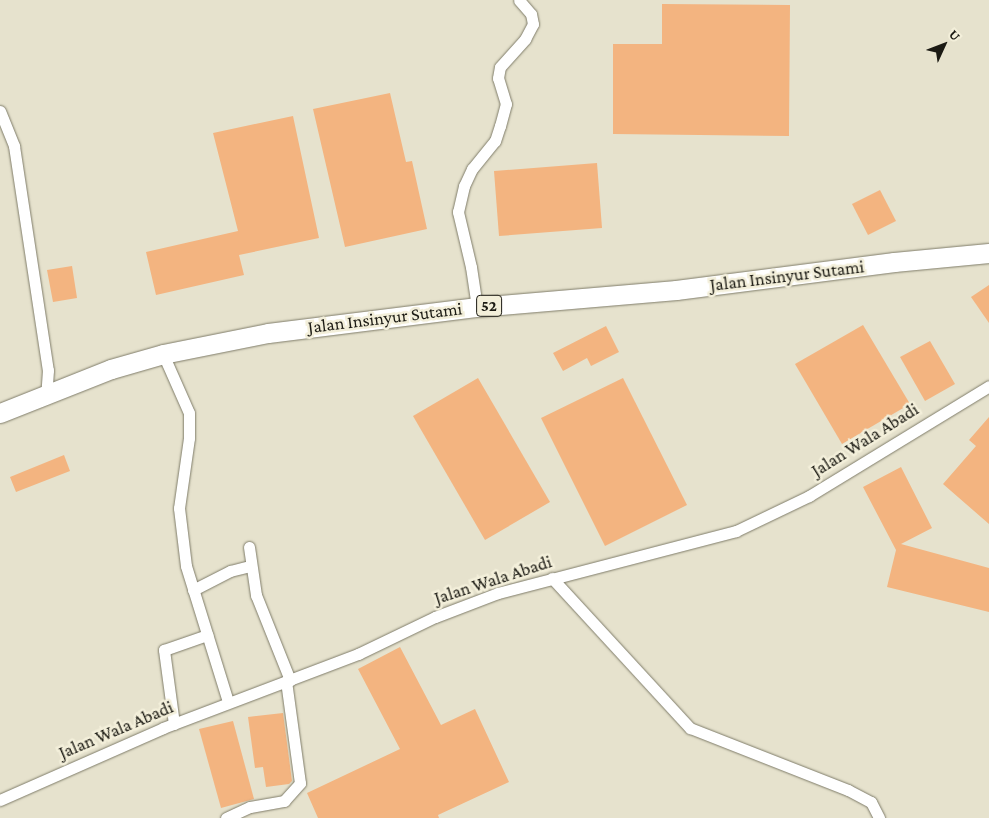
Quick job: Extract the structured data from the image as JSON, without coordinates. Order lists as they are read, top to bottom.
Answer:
{
  "streets": {
    "highway": ["Jalan Insinyur Sutami", "52"],
    "street": ["Jalan Wala Abadi"]
  },
  "north": "top right"
}
